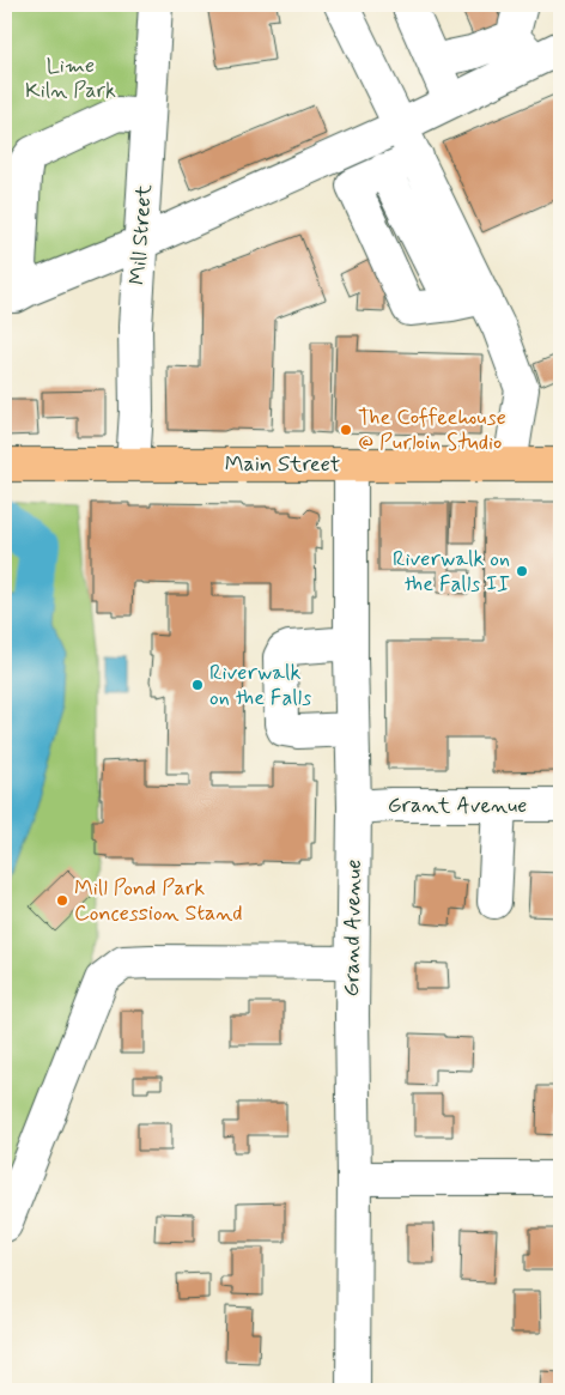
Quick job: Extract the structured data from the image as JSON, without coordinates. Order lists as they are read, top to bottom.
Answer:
{
  "streets": {
    "main road": ["Main Street"],
    "street": ["Mill Street", "Grant Avenue", "Grand Avenue"]
  },
  "crossings": [
    ["Mill Street", "Main Street"],
    ["Main Street", "Grand Avenue"],
    ["Grant Avenue", "Grand Avenue"]
  ],
  "parks": ["Lime Kiln Park"],
  "places": [
    "The Coffeehouse @ Purloin Studio",
    "Riverwalk on the Falls II",
    "Riverwalk on the Falls",
    "Mill Pond Park Concession Stand"
  ]
}
